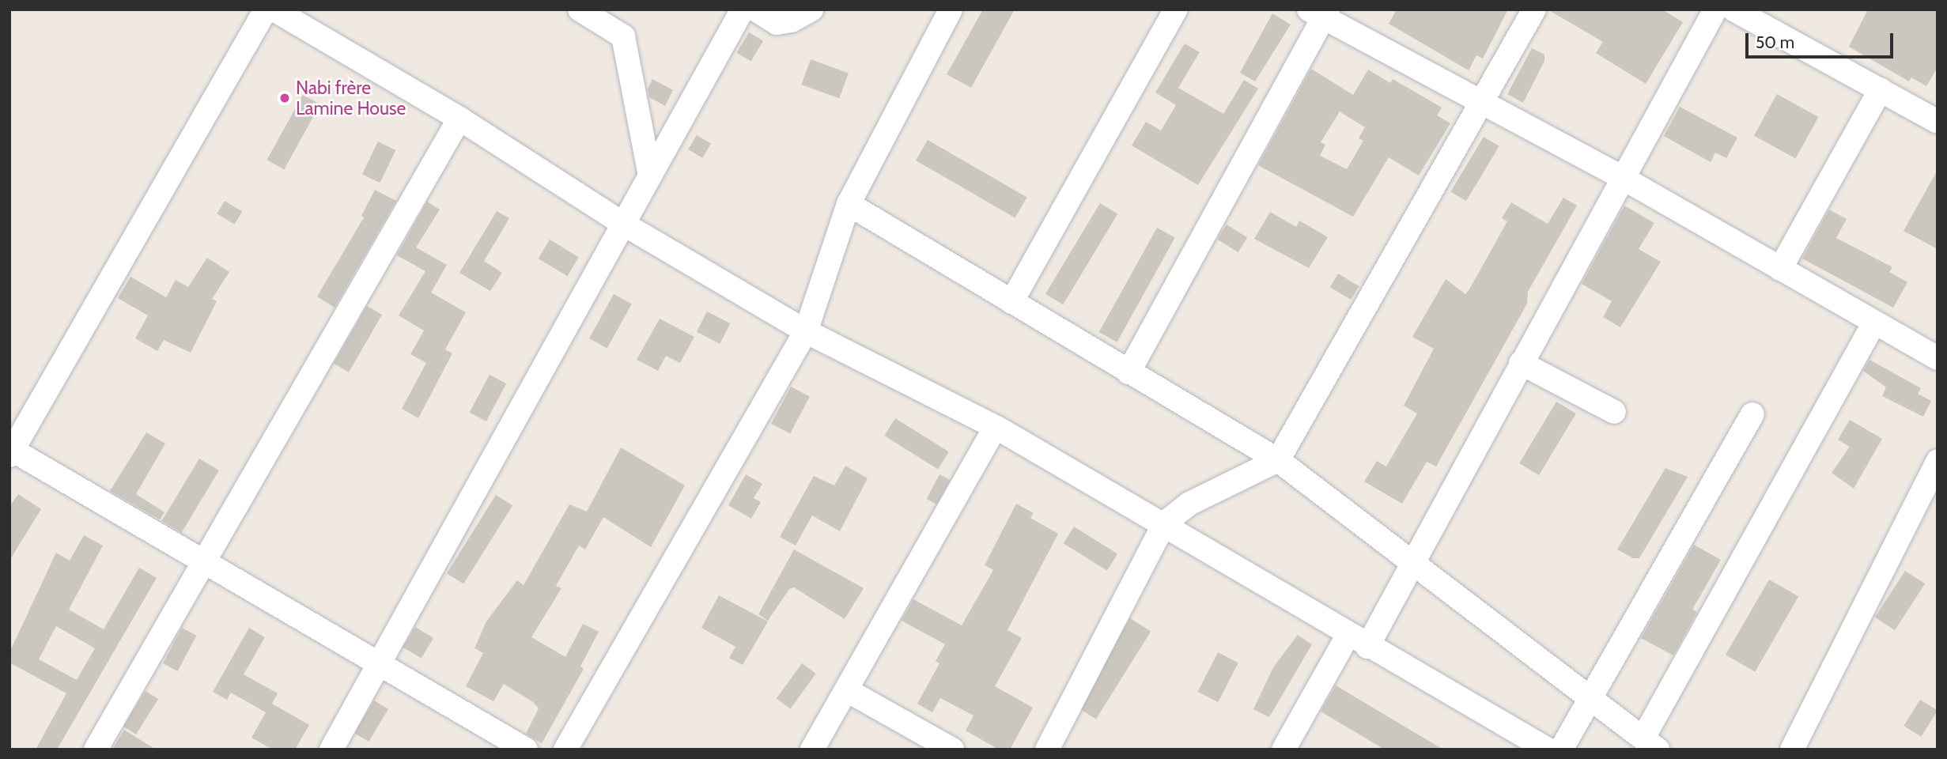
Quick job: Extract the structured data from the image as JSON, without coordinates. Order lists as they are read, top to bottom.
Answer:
{
  "places": ["Nabi frère Lamine House"],
  "scale_bar": "50 m"
}
